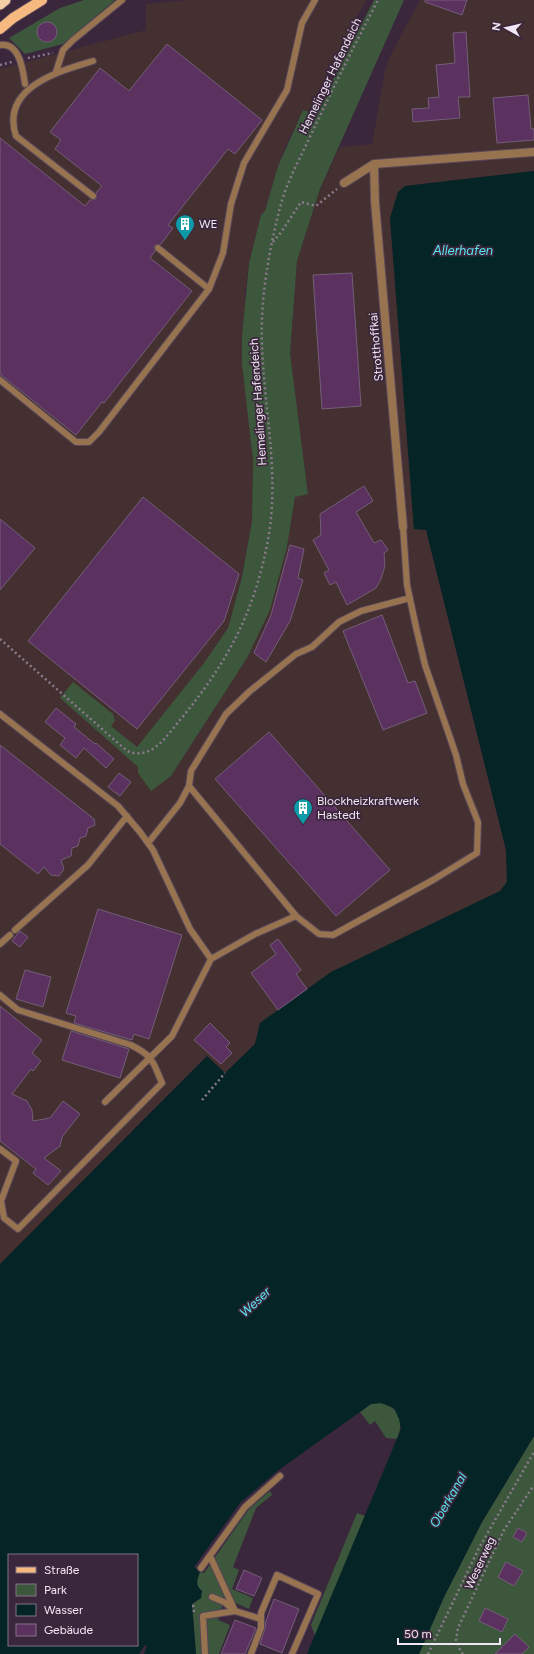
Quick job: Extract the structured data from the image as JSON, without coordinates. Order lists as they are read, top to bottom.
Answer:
{
  "streets": {
    "street": ["Strotthoffkai"],
    "path": ["Hemelinger Hafendeich", "Weserweg"]
  },
  "water": ["Allerhafen", "Weser", "Oberkanal"],
  "places": {
    "building": ["WE", "Blockheizkraftwerk Hastedt"]
  },
  "legend": [
    "Straße",
    "Park",
    "Wasser",
    "Gebäude"
  ],
  "scale_bar": "50 m",
  "north": "left"
}
